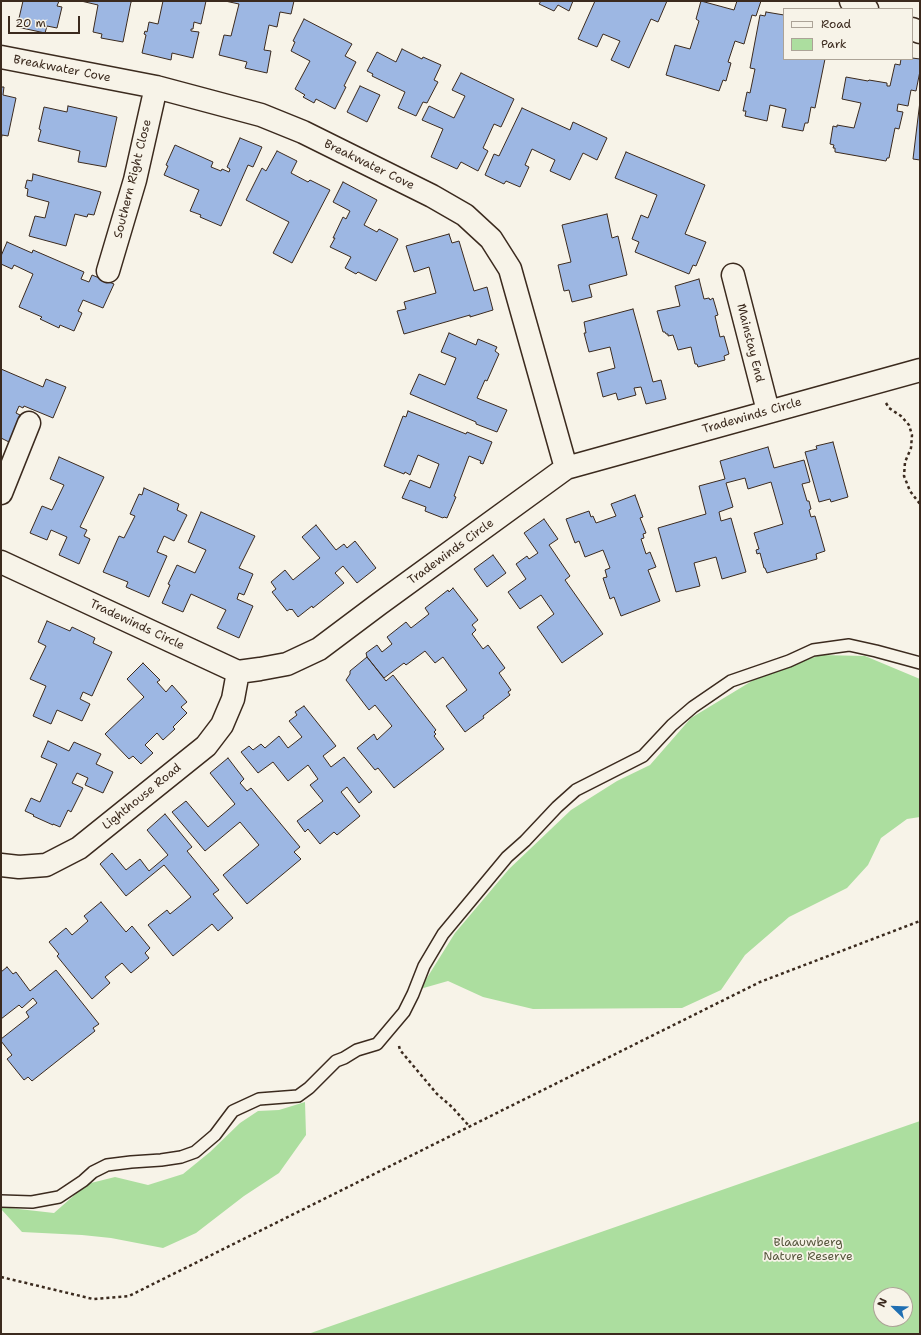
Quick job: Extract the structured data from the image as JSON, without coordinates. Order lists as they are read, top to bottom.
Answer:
{
  "streets": {
    "street": [
      "Breakwater Cove",
      "Southern Right Close",
      "Mainstay End",
      "Tradewinds Circle",
      "Lighthouse Road"
    ]
  },
  "crossings": [
    ["Breakwater Cove", "Southern Right Close"],
    ["Breakwater Cove", "Tradewinds Circle"],
    ["Mainstay End", "Tradewinds Circle"],
    ["Tradewinds Circle", "Lighthouse Road"]
  ],
  "parks": ["Blaauwberg Nature Reserve"],
  "legend": ["Road", "Park"],
  "scale_bar": "20 m",
  "north": "top left"
}
